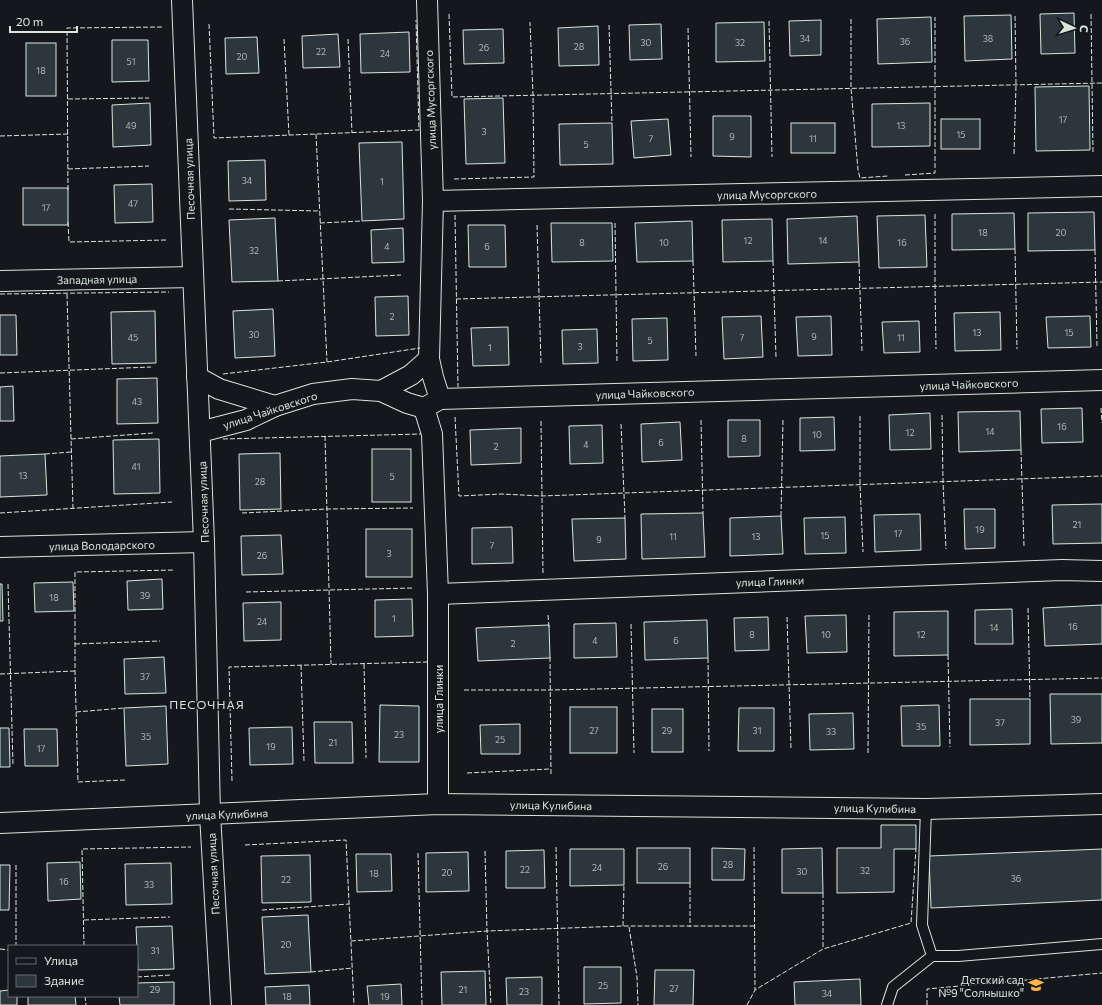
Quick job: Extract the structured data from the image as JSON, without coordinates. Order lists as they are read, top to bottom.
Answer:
{
  "streets": {
    "street": [
      "улица Мусоргского",
      "Песочная улица",
      "Западная улица",
      "улица Чайковского",
      "улица Володарского",
      "улица Глинки",
      "улица Кулибина"
    ]
  },
  "crossings": [
    ["улица Мусоргского", "улица Чайковского"],
    ["улица Мусоргского", "улица Глинки"],
    ["Песочная улица", "Западная улица"],
    ["Песочная улица", "улица Чайковского"],
    ["Песочная улица", "улица Володарского"],
    ["Песочная улица", "улица Кулибина"],
    ["улица Чайковского", "улица Глинки"],
    ["улица Глинки", "улица Кулибина"]
  ],
  "districts": ["ПЕСОЧНАЯ"],
  "places": {
    "school or university": ["Детский сад №9 \"Солнышко\""]
  },
  "house_numbers": [
    "34",
    "38",
    "36",
    "30",
    "32",
    "28",
    "26",
    "22",
    "24",
    "20",
    "51",
    "18",
    "17",
    "49",
    "13",
    "3",
    "15",
    "9",
    "7",
    "11",
    "5",
    "34",
    "1",
    "47",
    "17",
    "18",
    "20",
    "12",
    "14",
    "8",
    "10",
    "16",
    "4",
    "6",
    "32",
    "2",
    "13",
    "15",
    "30",
    "9",
    "45",
    "7",
    "11",
    "5",
    "3",
    "1",
    "43",
    "16",
    "14",
    "12",
    "10",
    "8",
    "6",
    "4",
    "2",
    "41",
    "13",
    "5",
    "28",
    "21",
    "19",
    "17",
    "15",
    "11",
    "13",
    "9",
    "7",
    "3",
    "26",
    "39",
    "18",
    "1",
    "24",
    "16",
    "14",
    "8",
    "10",
    "12",
    "4",
    "6",
    "2",
    "37",
    "39",
    "37",
    "35",
    "27",
    "29",
    "31",
    "33",
    "23",
    "35",
    "25",
    "21",
    "19",
    "17",
    "28",
    "26",
    "24",
    "22",
    "32",
    "30",
    "20",
    "18",
    "36",
    "22",
    "16",
    "33",
    "20",
    "31",
    "25",
    "27",
    "29",
    "21",
    "23",
    "34",
    "18",
    "19"
  ],
  "legend": ["Улица", "Здание"],
  "scale_bar": "20 m",
  "north": "right"
}
